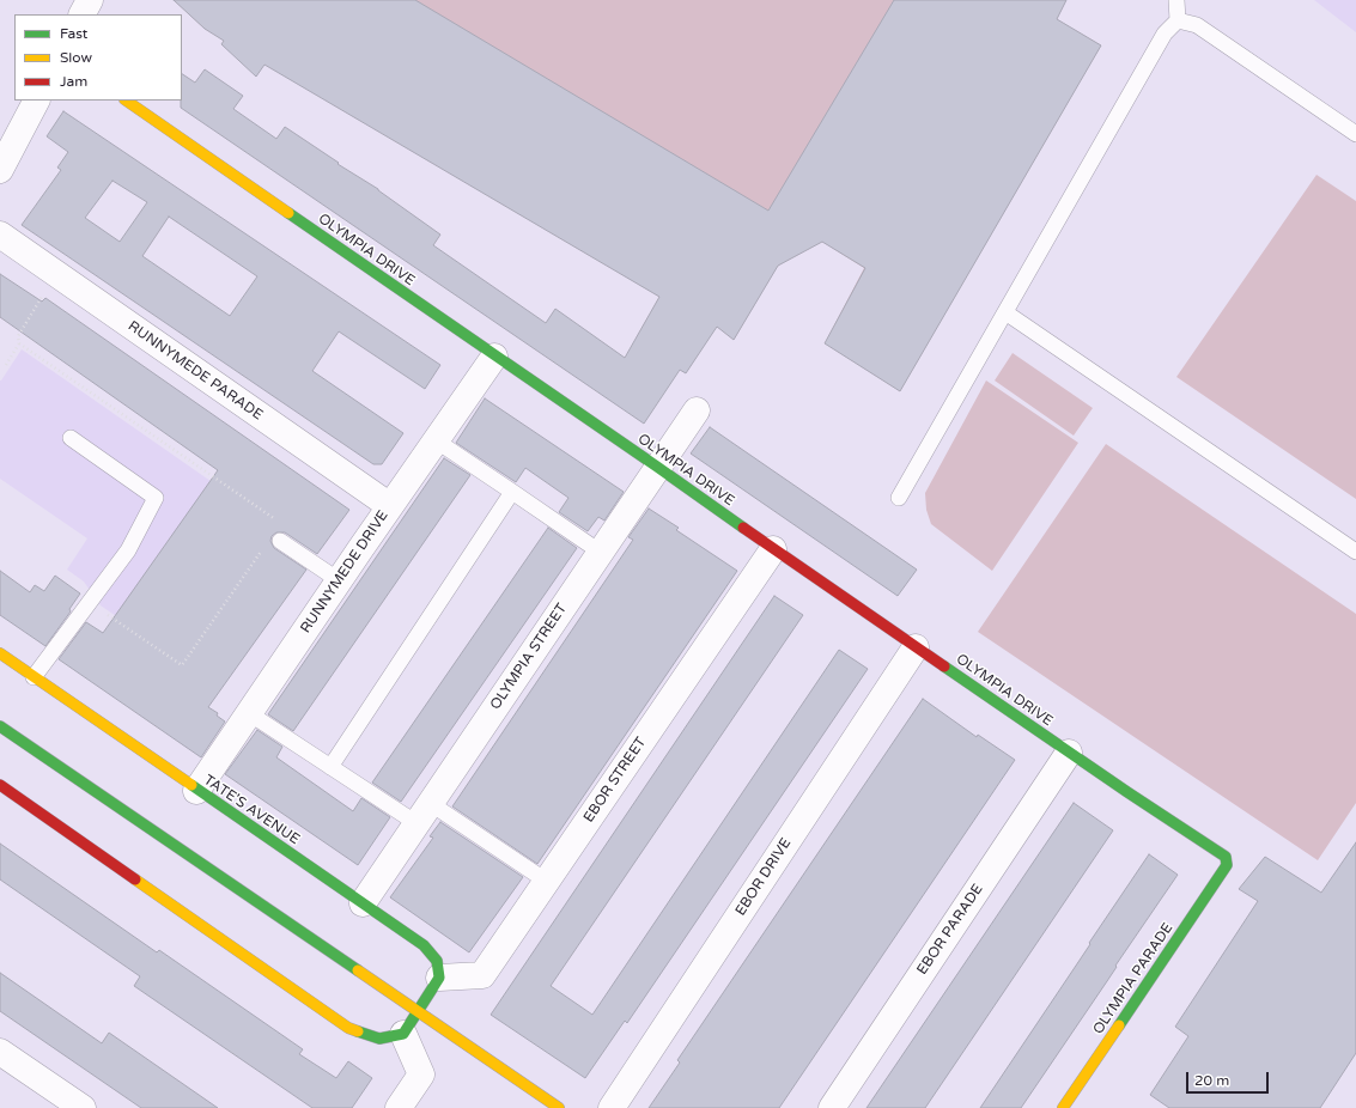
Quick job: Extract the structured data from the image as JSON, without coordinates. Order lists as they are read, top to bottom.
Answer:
{
  "streets": {
    "street": [
      "OLYMPIA DRIVE",
      "RUNNYMEDE PARADE",
      "RUNNYMEDE DRIVE",
      "OLYMPIA STREET",
      "EBOR STREET",
      "TATE'S AVENUE",
      "EBOR DRIVE",
      "EBOR PARADE",
      "OLYMPIA PARADE"
    ]
  },
  "crossings": [
    ["OLYMPIA DRIVE", "RUNNYMEDE DRIVE"],
    ["OLYMPIA DRIVE", "OLYMPIA STREET"],
    ["OLYMPIA DRIVE", "EBOR STREET"],
    ["OLYMPIA DRIVE", "EBOR DRIVE"],
    ["OLYMPIA DRIVE", "EBOR PARADE"],
    ["OLYMPIA DRIVE", "OLYMPIA PARADE"],
    ["RUNNYMEDE PARADE", "RUNNYMEDE DRIVE"],
    ["RUNNYMEDE DRIVE", "TATE'S AVENUE"],
    ["OLYMPIA STREET", "TATE'S AVENUE"],
    ["EBOR STREET", "TATE'S AVENUE"]
  ],
  "legend": ["Fast", "Slow", "Jam"],
  "scale_bar": "20 m"
}
